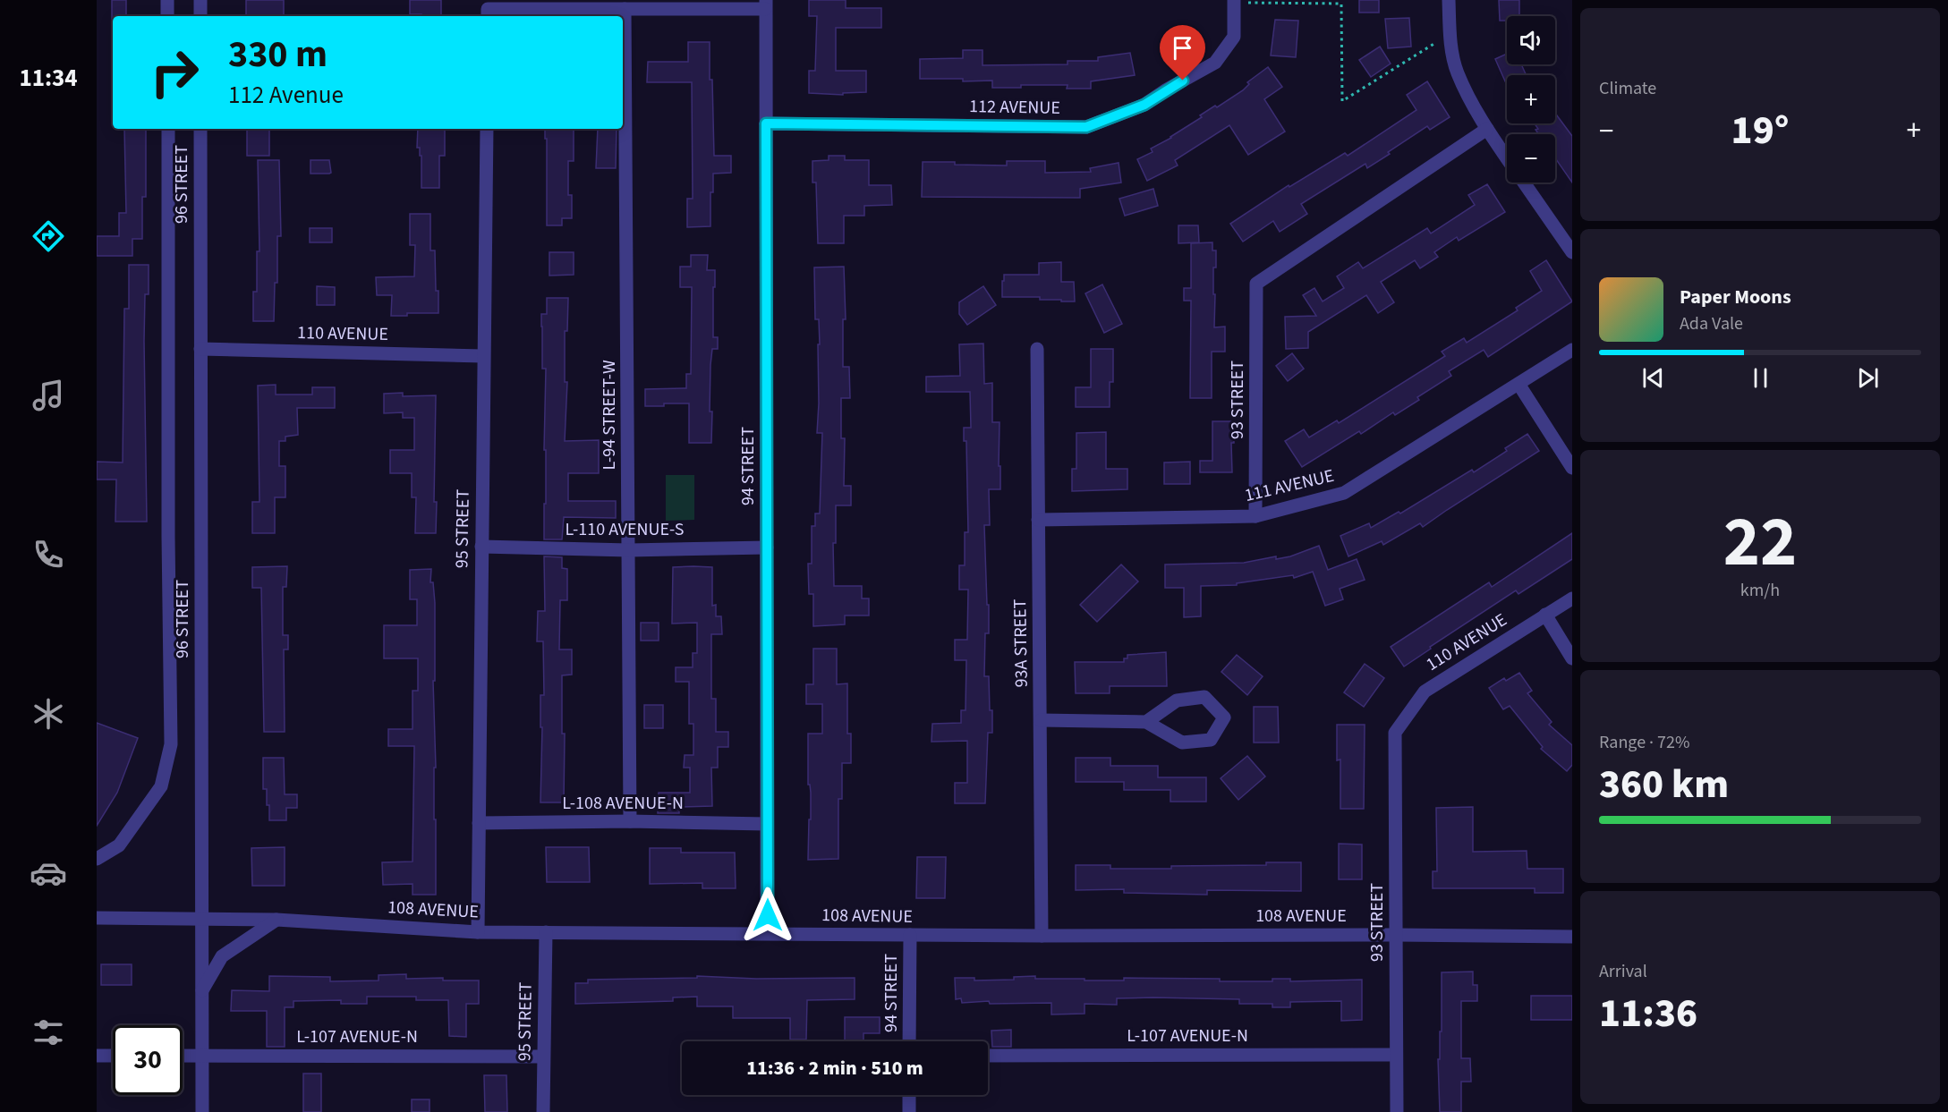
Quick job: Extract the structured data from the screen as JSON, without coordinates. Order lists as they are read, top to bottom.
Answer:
{
  "streets": {
    "street": [
      "112 AVENUE",
      "96 STREET",
      "110 AVENUE",
      "93 STREET",
      "L-94 STREET-W",
      "94 STREET",
      "111 AVENUE",
      "95 STREET",
      "L-110 AVENUE-S",
      "93A STREET",
      "L-108 AVENUE-N",
      "108 AVENUE",
      "L-107 AVENUE-N"
    ]
  },
  "crossings": [
    ["112 AVENUE", "94 STREET"],
    ["96 STREET", "110 AVENUE"],
    ["96 STREET", "108 AVENUE"],
    ["96 STREET", "L-107 AVENUE-N"],
    ["110 AVENUE", "93 STREET"],
    ["110 AVENUE", "95 STREET"],
    ["93 STREET", "111 AVENUE"],
    ["93 STREET", "108 AVENUE"],
    ["93 STREET", "L-107 AVENUE-N"],
    ["L-94 STREET-W", "L-110 AVENUE-S"],
    ["L-94 STREET-W", "L-108 AVENUE-N"],
    ["94 STREET", "L-110 AVENUE-S"],
    ["94 STREET", "L-108 AVENUE-N"],
    ["94 STREET", "108 AVENUE"],
    ["111 AVENUE", "93A STREET"],
    ["95 STREET", "L-110 AVENUE-S"],
    ["95 STREET", "L-108 AVENUE-N"],
    ["95 STREET", "108 AVENUE"],
    ["95 STREET", "L-107 AVENUE-N"],
    ["93A STREET", "108 AVENUE"]
  ],
  "page": {
    "tabs": "11:34",
    "tile": [
      "Climate",
      ["22", "km/h"],
      ["Range · 72%", "360 km"],
      ["Arrival", "11:36"]
    ],
    "map_buttons": ["+", "−"],
    "turn": ["330 m", "112 Avenue"],
    "heat": ["−", "19°", "+"],
    "song": ["Paper Moons", "Ada Vale"],
    "limit": "30",
    "trip": "11:36 · 2 min · 510 m"
  }
}
